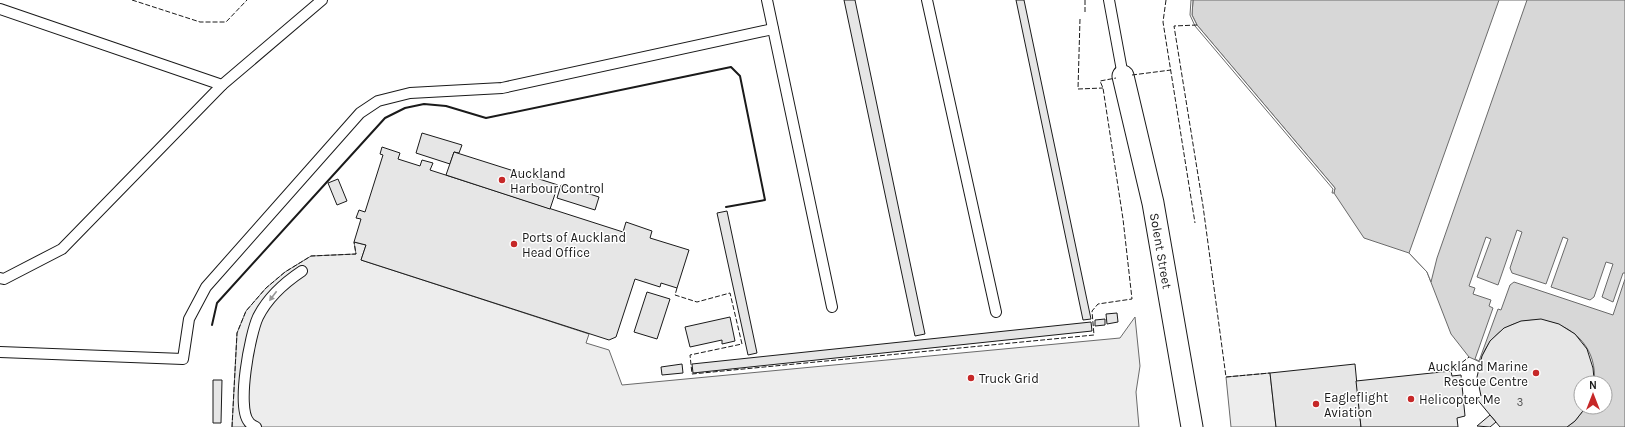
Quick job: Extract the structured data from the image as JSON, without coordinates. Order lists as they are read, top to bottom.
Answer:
{
  "streets": {
    "street": ["Solent Street"]
  },
  "places": [
    "Auckland Harbour Control",
    "Ports of Auckland Head Office",
    "Auckland Marine Rescue Centre",
    "Truck Grid",
    "Helicopter Me",
    "Eagleflight Aviation"
  ],
  "house_numbers": ["3"],
  "north": "top"
}
